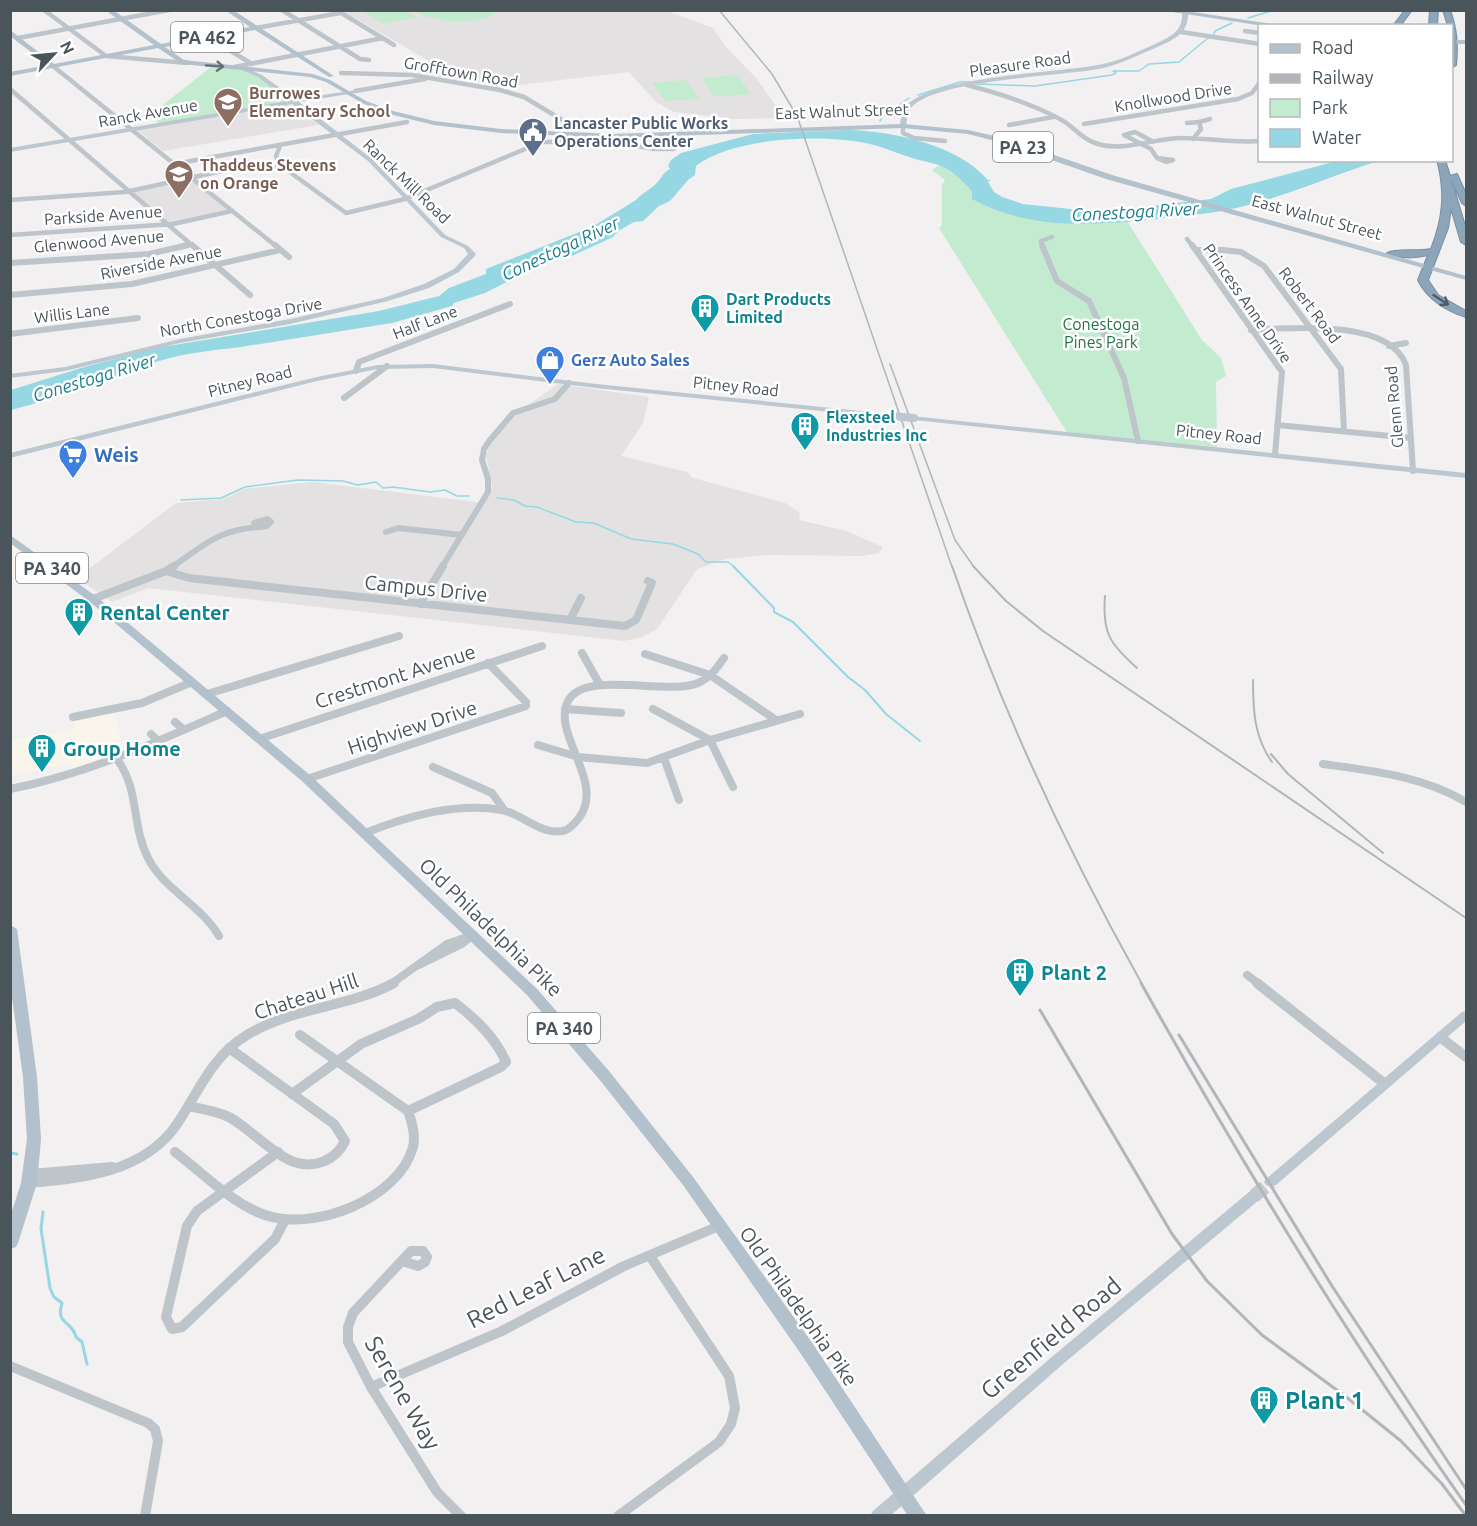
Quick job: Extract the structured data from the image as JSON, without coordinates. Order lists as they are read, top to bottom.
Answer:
{
  "streets": {
    "highway": ["PA 23"],
    "main road": [
      "PA 462",
      "East Walnut Street",
      "PA 340",
      "Old Philadelphia Pike"
    ],
    "street": [
      "Pleasure Road",
      "Grofftown Road",
      "Knollwood Drive",
      "Ranck Avenue",
      "Ranck Mill Road",
      "Parkside Avenue",
      "Glenwood Avenue",
      "Riverside Avenue",
      "Princess Anne Drive",
      "Robert Road",
      "Willis Lane",
      "North Conestoga Drive",
      "Half Lane",
      "Pitney Road",
      "Glenn Road",
      "Campus Drive",
      "Crestmont Avenue",
      "Highview Drive",
      "Chateau Hill",
      "Red Leaf Lane",
      "Greenfield Road",
      "Serene Way"
    ]
  },
  "crossings": [
    ["PA 462", "East Walnut Street"],
    ["PA 462", "PA 23"],
    ["Pleasure Road", "East Walnut Street"],
    ["Grofftown Road", "Ranck Avenue"],
    ["East Walnut Street", "Ranck Avenue"],
    ["East Walnut Street", "PA 23"],
    ["East Walnut Street", "Ranck Mill Road"],
    ["Ranck Avenue", "Ranck Mill Road"],
    ["PA 23", "Ranck Mill Road"],
    ["Ranck Mill Road", "North Conestoga Drive"],
    ["Princess Anne Drive", "Robert Road"],
    ["Princess Anne Drive", "Pitney Road"],
    ["Princess Anne Drive", "Glenn Road"],
    ["Robert Road", "Glenn Road"],
    ["Half Lane", "Pitney Road"],
    ["Pitney Road", "Glenn Road"],
    ["Crestmont Avenue", "Highview Drive"],
    ["Crestmont Avenue", "Old Philadelphia Pike"],
    ["Highview Drive", "Old Philadelphia Pike"],
    ["Old Philadelphia Pike", "Chateau Hill"],
    ["Old Philadelphia Pike", "Red Leaf Lane"],
    ["Old Philadelphia Pike", "Greenfield Road"],
    ["Red Leaf Lane", "Serene Way"]
  ],
  "water": ["Conestoga River"],
  "parks": ["Conestoga Pines Park"],
  "places": {
    "school or university": ["Burrowes Elementary School", "Thaddeus Stevens on Orange"],
    "public building": ["Lancaster Public Works Operations Center"],
    "building": [
      "Dart Products Limited",
      "Flexsteel Industries Inc",
      "Rental Center",
      "Group Home",
      "Plant 2",
      "Plant 1"
    ],
    "shop": ["Gerz Auto Sales"],
    "supermarket": ["Weis"]
  },
  "legend": [
    "Road",
    "Railway",
    "Park",
    "Water"
  ],
  "north": "top right"
}
